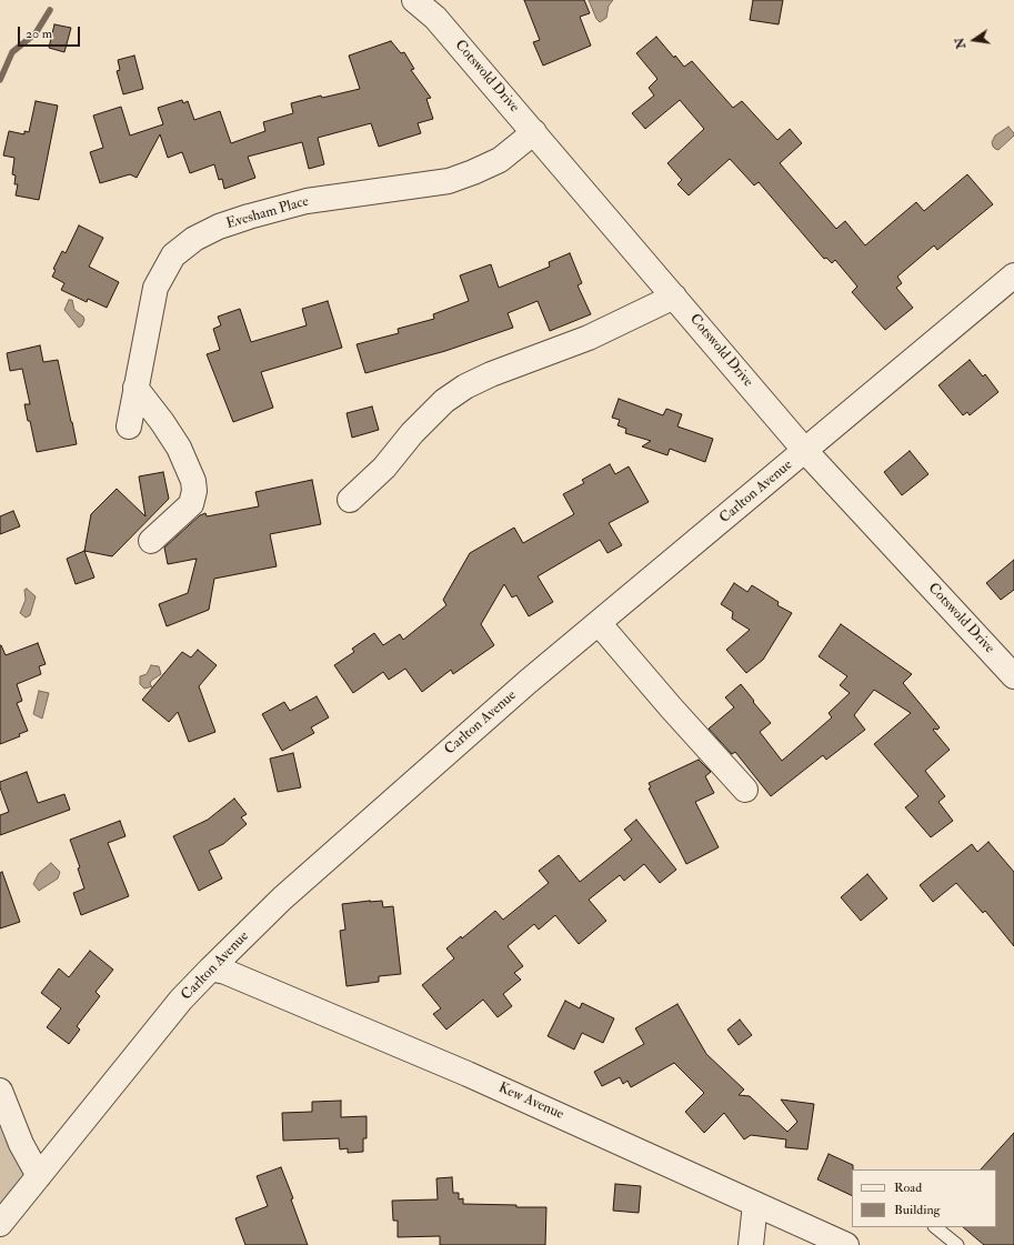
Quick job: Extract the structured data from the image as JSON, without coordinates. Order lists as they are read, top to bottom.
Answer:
{
  "streets": {
    "street": [
      "Cotswold Drive",
      "Evesham Place",
      "Carlton Avenue",
      "Kew Avenue"
    ]
  },
  "crossings": [
    ["Cotswold Drive", "Evesham Place"],
    ["Cotswold Drive", "Carlton Avenue"],
    ["Carlton Avenue", "Kew Avenue"]
  ],
  "legend": ["Road", "Building"],
  "scale_bar": "20 m",
  "north": "left"
}
